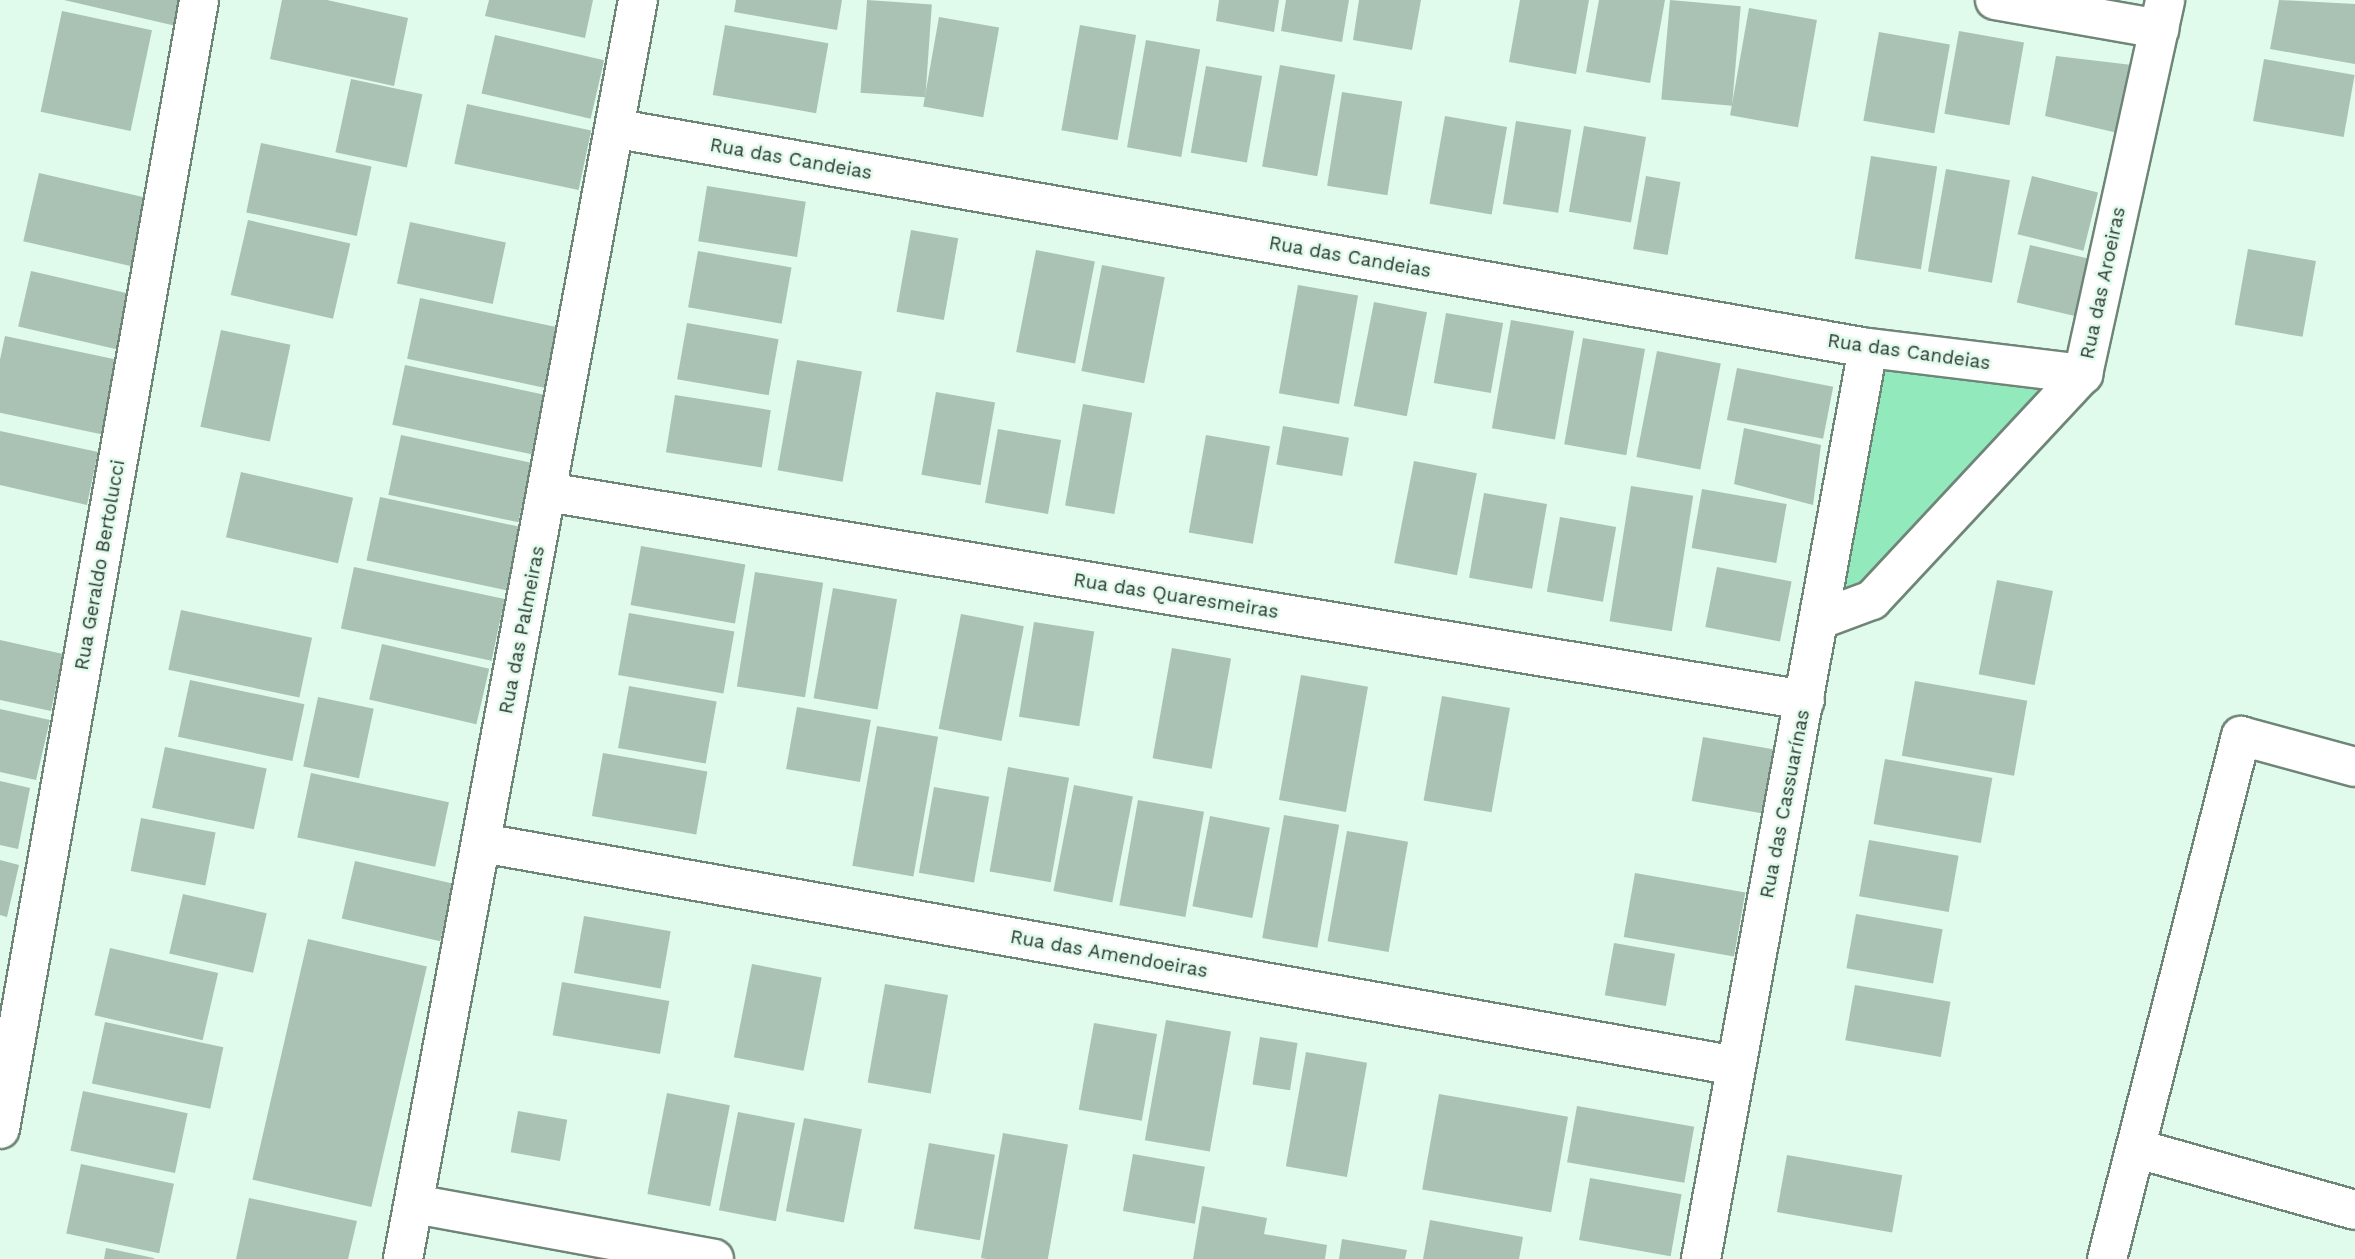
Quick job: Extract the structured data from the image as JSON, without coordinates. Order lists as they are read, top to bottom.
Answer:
{
  "streets": {
    "street": [
      "Rua das Candeias",
      "Rua das Aroeiras",
      "Rua Geraldo Bertolucci",
      "Rua das Quaresmeiras",
      "Rua das Palmeiras",
      "Rua das Cassuarínas",
      "Rua das Amendoeiras"
    ]
  },
  "crossings": [
    ["Rua das Candeias", "Rua das Aroeiras"],
    ["Rua das Candeias", "Rua das Palmeiras"],
    ["Rua das Candeias", "Rua das Cassuarínas"],
    ["Rua das Aroeiras", "Rua das Cassuarínas"],
    ["Rua das Quaresmeiras", "Rua das Palmeiras"],
    ["Rua das Quaresmeiras", "Rua das Cassuarínas"],
    ["Rua das Palmeiras", "Rua das Amendoeiras"],
    ["Rua das Cassuarínas", "Rua das Amendoeiras"]
  ]
}
